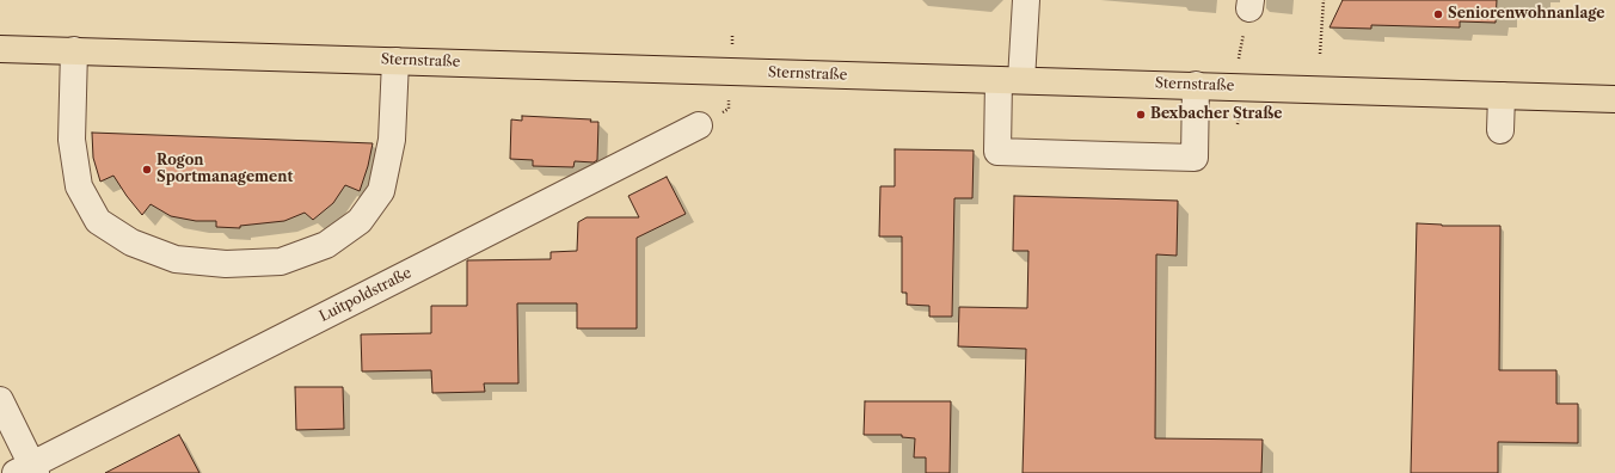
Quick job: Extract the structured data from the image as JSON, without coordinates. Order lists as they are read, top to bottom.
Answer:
{
  "streets": {
    "main road": ["Sternstraße"],
    "street": ["Luitpoldstraße"]
  },
  "places": ["Seniorenwohnanlage", "Bexbacher Straße", "Rogon Sportmanagement"]
}
